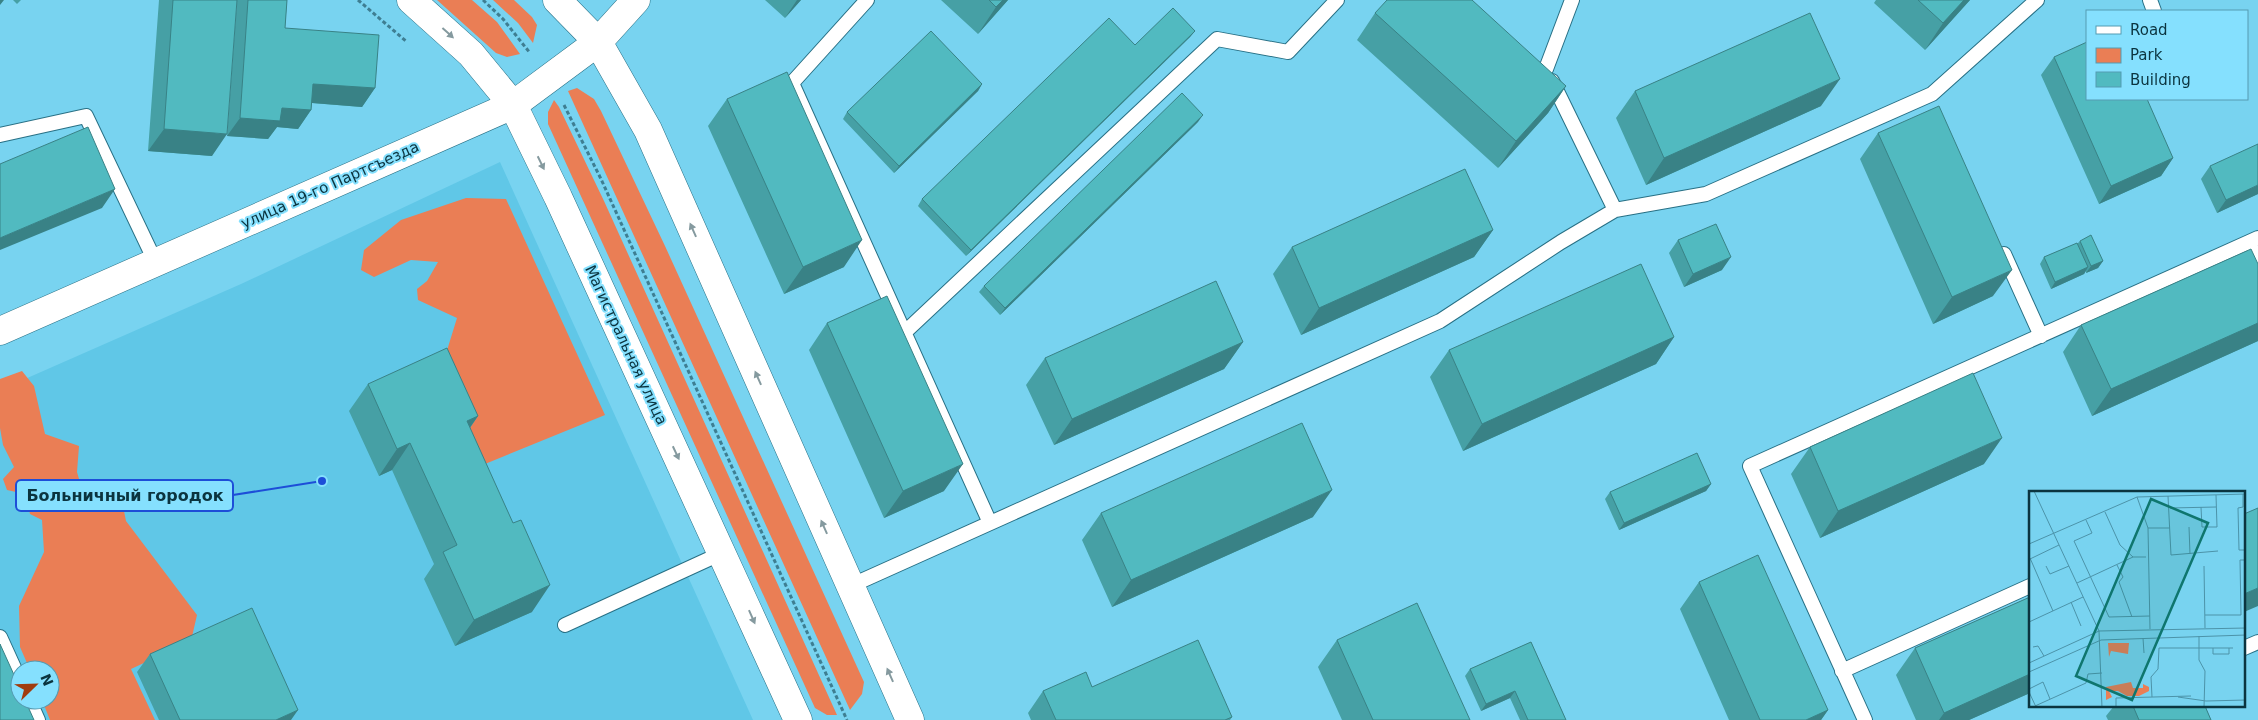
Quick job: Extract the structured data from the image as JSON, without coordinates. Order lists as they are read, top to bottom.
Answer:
{
  "streets": {
    "street": ["улица 19-го Партсъезда", "Магистральная улица"]
  },
  "crossings": [
    ["улица 19-го Партсъезда", "Магистральная улица"]
  ],
  "places": ["Больничный городок"],
  "legend": ["Road", "Park", "Building"],
  "north": "top right"
}
